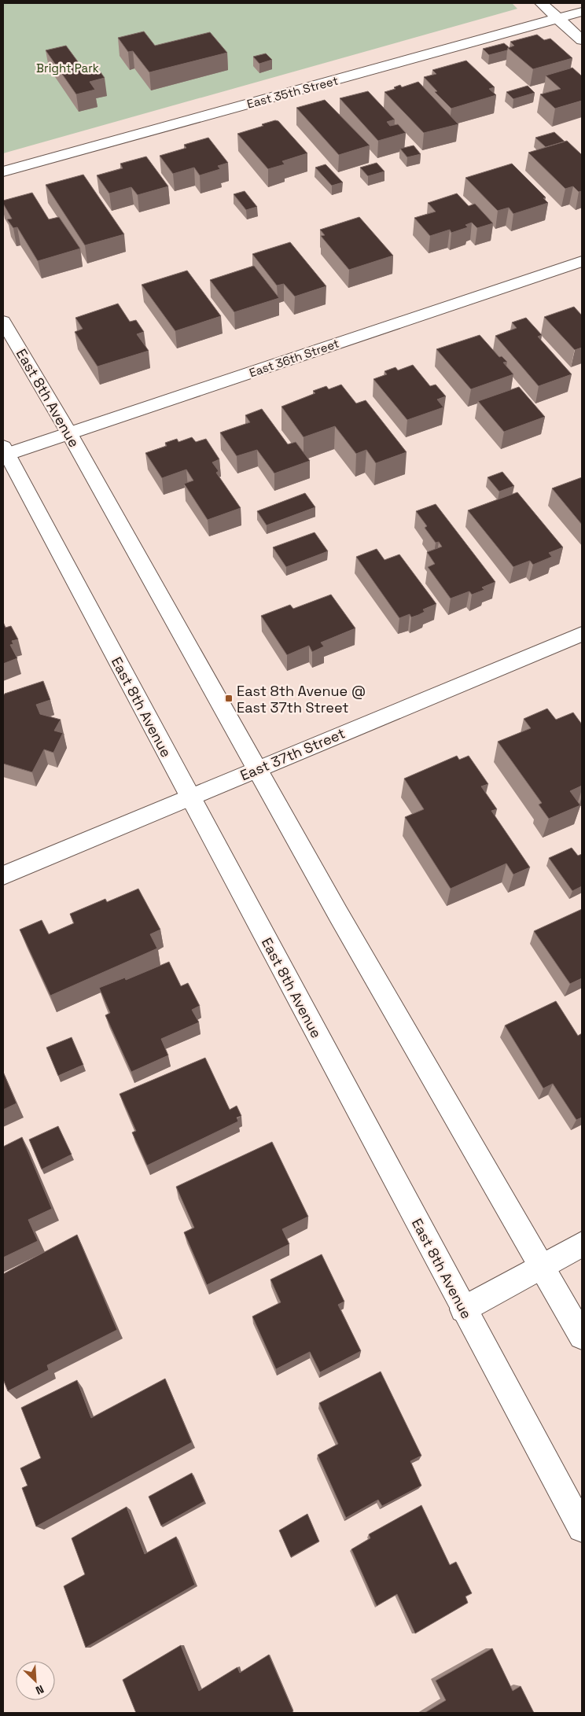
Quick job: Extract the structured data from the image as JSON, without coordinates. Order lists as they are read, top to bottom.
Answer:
{
  "streets": {
    "street": [
      "East 35th Street",
      "East 36th Street",
      "East 8th Avenue",
      "East 37th Street"
    ]
  },
  "crossings": [
    ["East 36th Street", "East 8th Avenue"],
    ["East 8th Avenue", "East 37th Street"]
  ],
  "parks": ["Bright Park"],
  "places": {
    "transit": ["East 8th Avenue @ East 37th Street"]
  },
  "north": "bottom right"
}
